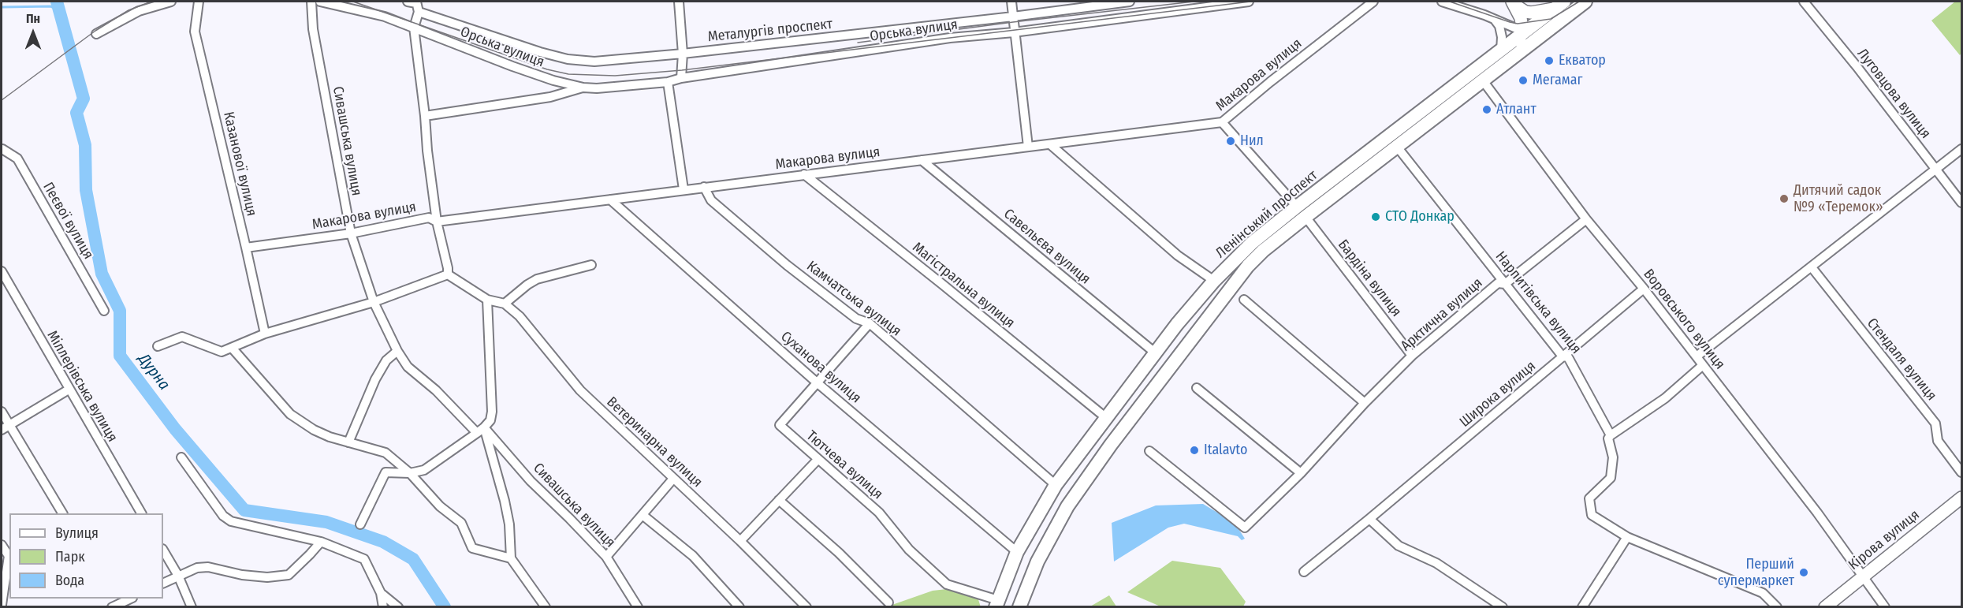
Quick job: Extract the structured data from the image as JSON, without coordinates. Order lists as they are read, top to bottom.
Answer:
{
  "streets": {
    "main road": ["Ленінський проспект"],
    "street": [
      "Металургів проспект",
      "Орська вулиця",
      "Макарова вулиця",
      "Луговцова вулиця",
      "Сивашська вулиця",
      "Казанової вулиця",
      "Пеєвої вулиця",
      "Савельєва вулиця",
      "Бардіна вулиця",
      "Магістральна вулиця",
      "Камчатська вулиця",
      "Нарпитівська вулиця",
      "Арктична вулиця",
      "Воровського вулиця",
      "Стендаля вулиця",
      "Суханова вулиця",
      "Міллерівська вулиця",
      "Широка вулиця",
      "Ветеринарна вулиця",
      "Тютчева вулиця",
      "Кірова вулиця"
    ]
  },
  "crossings": [
    ["Макарова вулиця", "Сивашська вулиця"],
    ["Макарова вулиця", "Казанової вулиця"],
    ["Макарова вулиця", "Савельєва вулиця"],
    ["Макарова вулиця", "Бардіна вулиця"],
    ["Макарова вулиця", "Магістральна вулиця"],
    ["Макарова вулиця", "Камчатська вулиця"],
    ["Макарова вулиця", "Суханова вулиця"],
    ["Ленінський проспект", "Савельєва вулиця"],
    ["Ленінський проспект", "Бардіна вулиця"],
    ["Ленінський проспект", "Магістральна вулиця"],
    ["Ленінський проспект", "Камчатська вулиця"],
    ["Ленінський проспект", "Нарпитівська вулиця"],
    ["Ленінський проспект", "Воровського вулиця"],
    ["Ленінський проспект", "Суханова вулиця"],
    ["Ленінський проспект", "Тютчева вулиця"],
    ["Бардіна вулиця", "Арктична вулиця"],
    ["Камчатська вулиця", "Тютчева вулиця"],
    ["Нарпитівська вулиця", "Арктична вулиця"],
    ["Нарпитівська вулиця", "Широка вулиця"],
    ["Арктична вулиця", "Воровського вулиця"],
    ["Воровського вулиця", "Широка вулиця"],
    ["Воровського вулиця", "Кірова вулиця"],
    ["Суханова вулиця", "Тютчева вулиця"]
  ],
  "water": ["Дурна"],
  "places": [
    "Екватор",
    "Мегамаг",
    "Атлант",
    "Нил",
    "Дитячий садок №9 «Теремок»",
    "СТО Донкар",
    "Italavto",
    "Перший супермаркет"
  ],
  "legend": ["Вулиця", "Парк", "Вода"],
  "north": "top"
}
